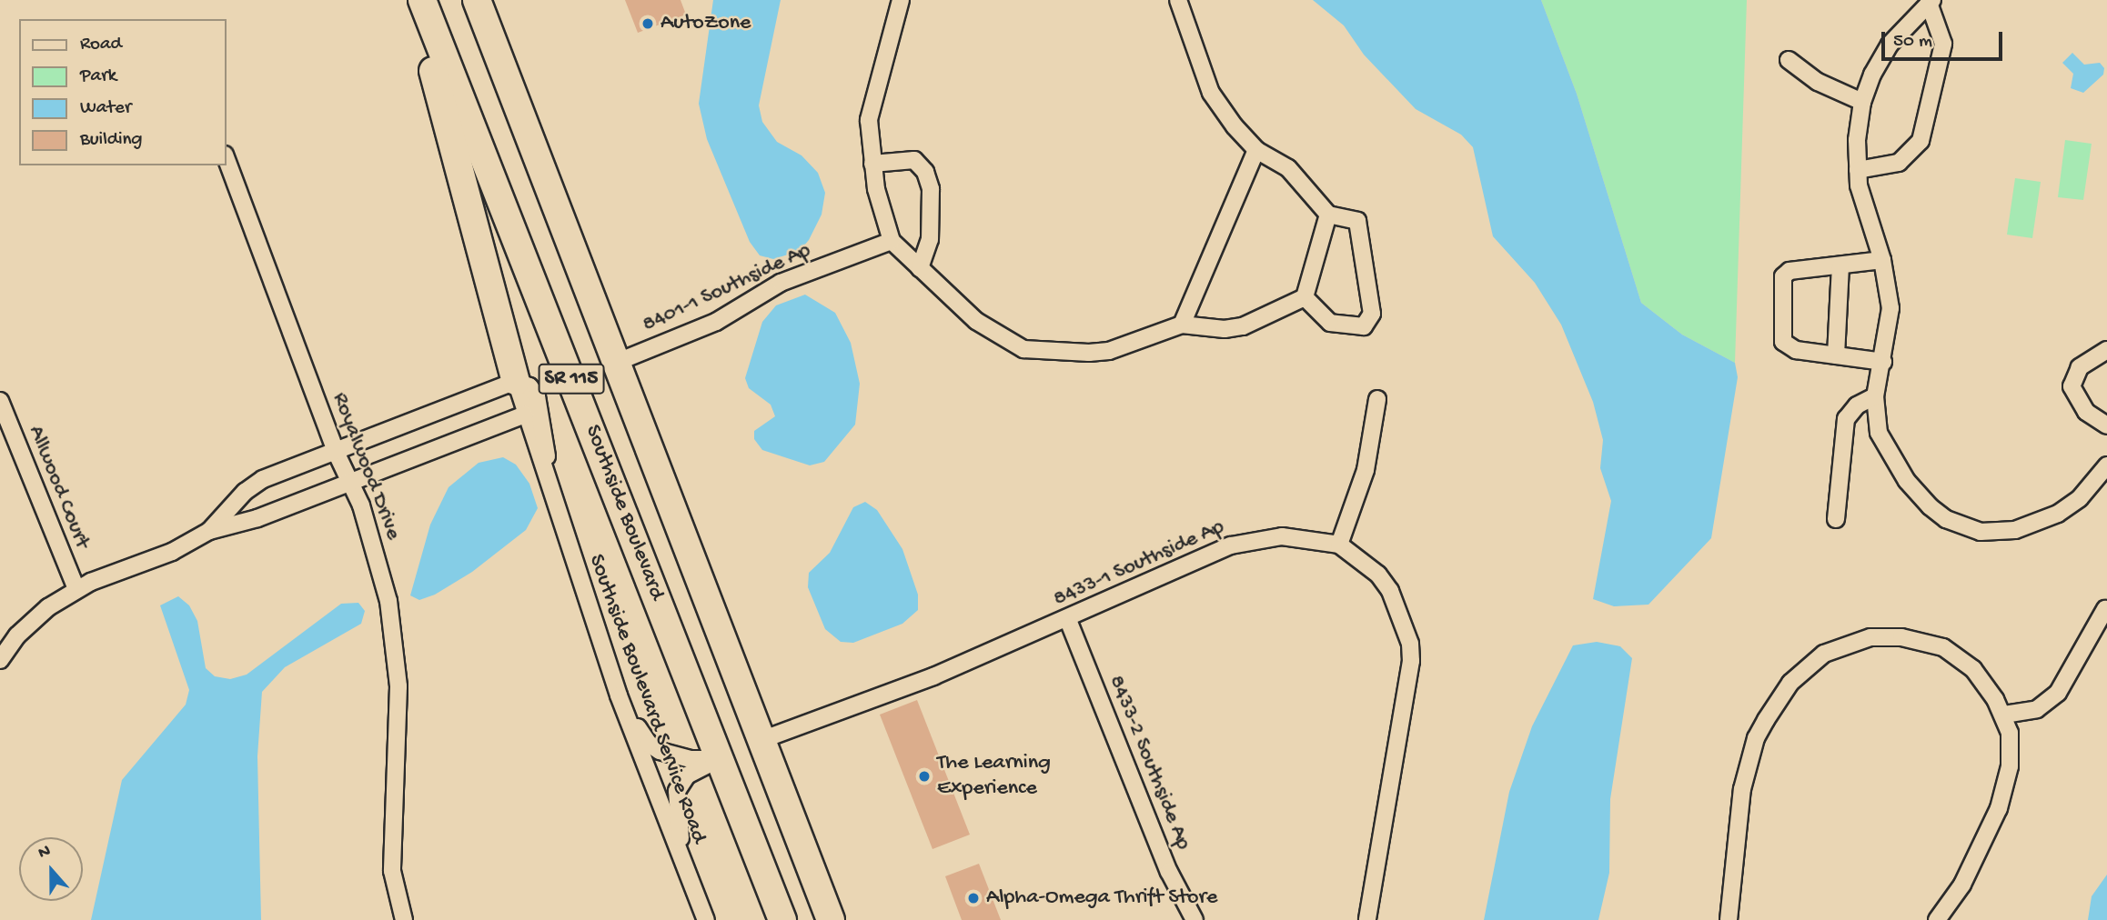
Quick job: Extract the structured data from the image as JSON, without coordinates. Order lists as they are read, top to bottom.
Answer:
{
  "streets": {
    "highway": ["SR 115", "Southside Boulevard"],
    "street": [
      "8401-1 Southside Ap",
      "Royalwood Drive",
      "Allwood Court",
      "8433-1 Southside Ap",
      "Southside Boulevard Service Road",
      "8433-2 Southside Ap"
    ]
  },
  "crossings": [
    ["8401-1 Southside Ap", "SR 115"],
    ["SR 115", "8433-1 Southside Ap"],
    ["8433-1 Southside Ap", "8433-2 Southside Ap"]
  ],
  "places": ["AutoZone", "The Learning Experience", "Alpha-Omega Thrift Store"],
  "legend": [
    "Road",
    "Park",
    "Water",
    "Building"
  ],
  "scale_bar": "50 m",
  "north": "top"
}
